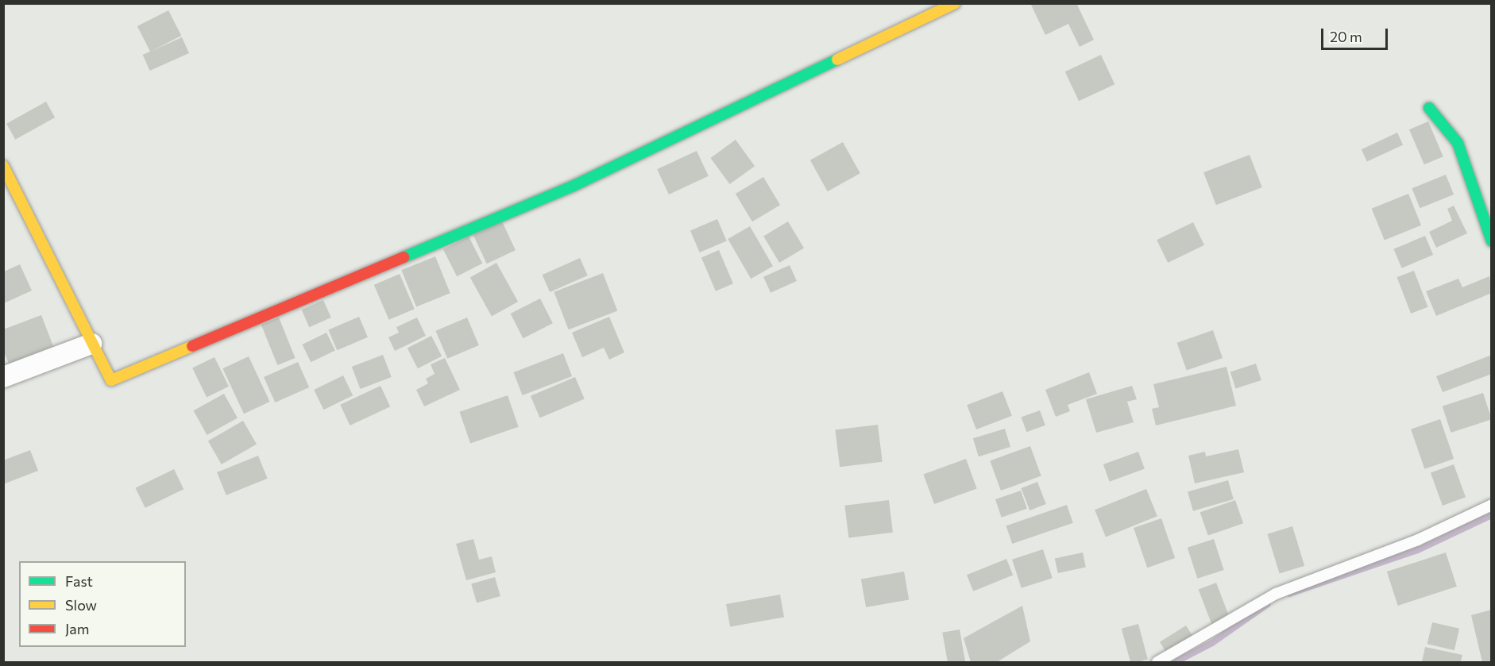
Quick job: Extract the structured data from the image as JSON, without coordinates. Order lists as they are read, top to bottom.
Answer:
{
  "legend": ["Fast", "Slow", "Jam"],
  "scale_bar": "20 m"
}
